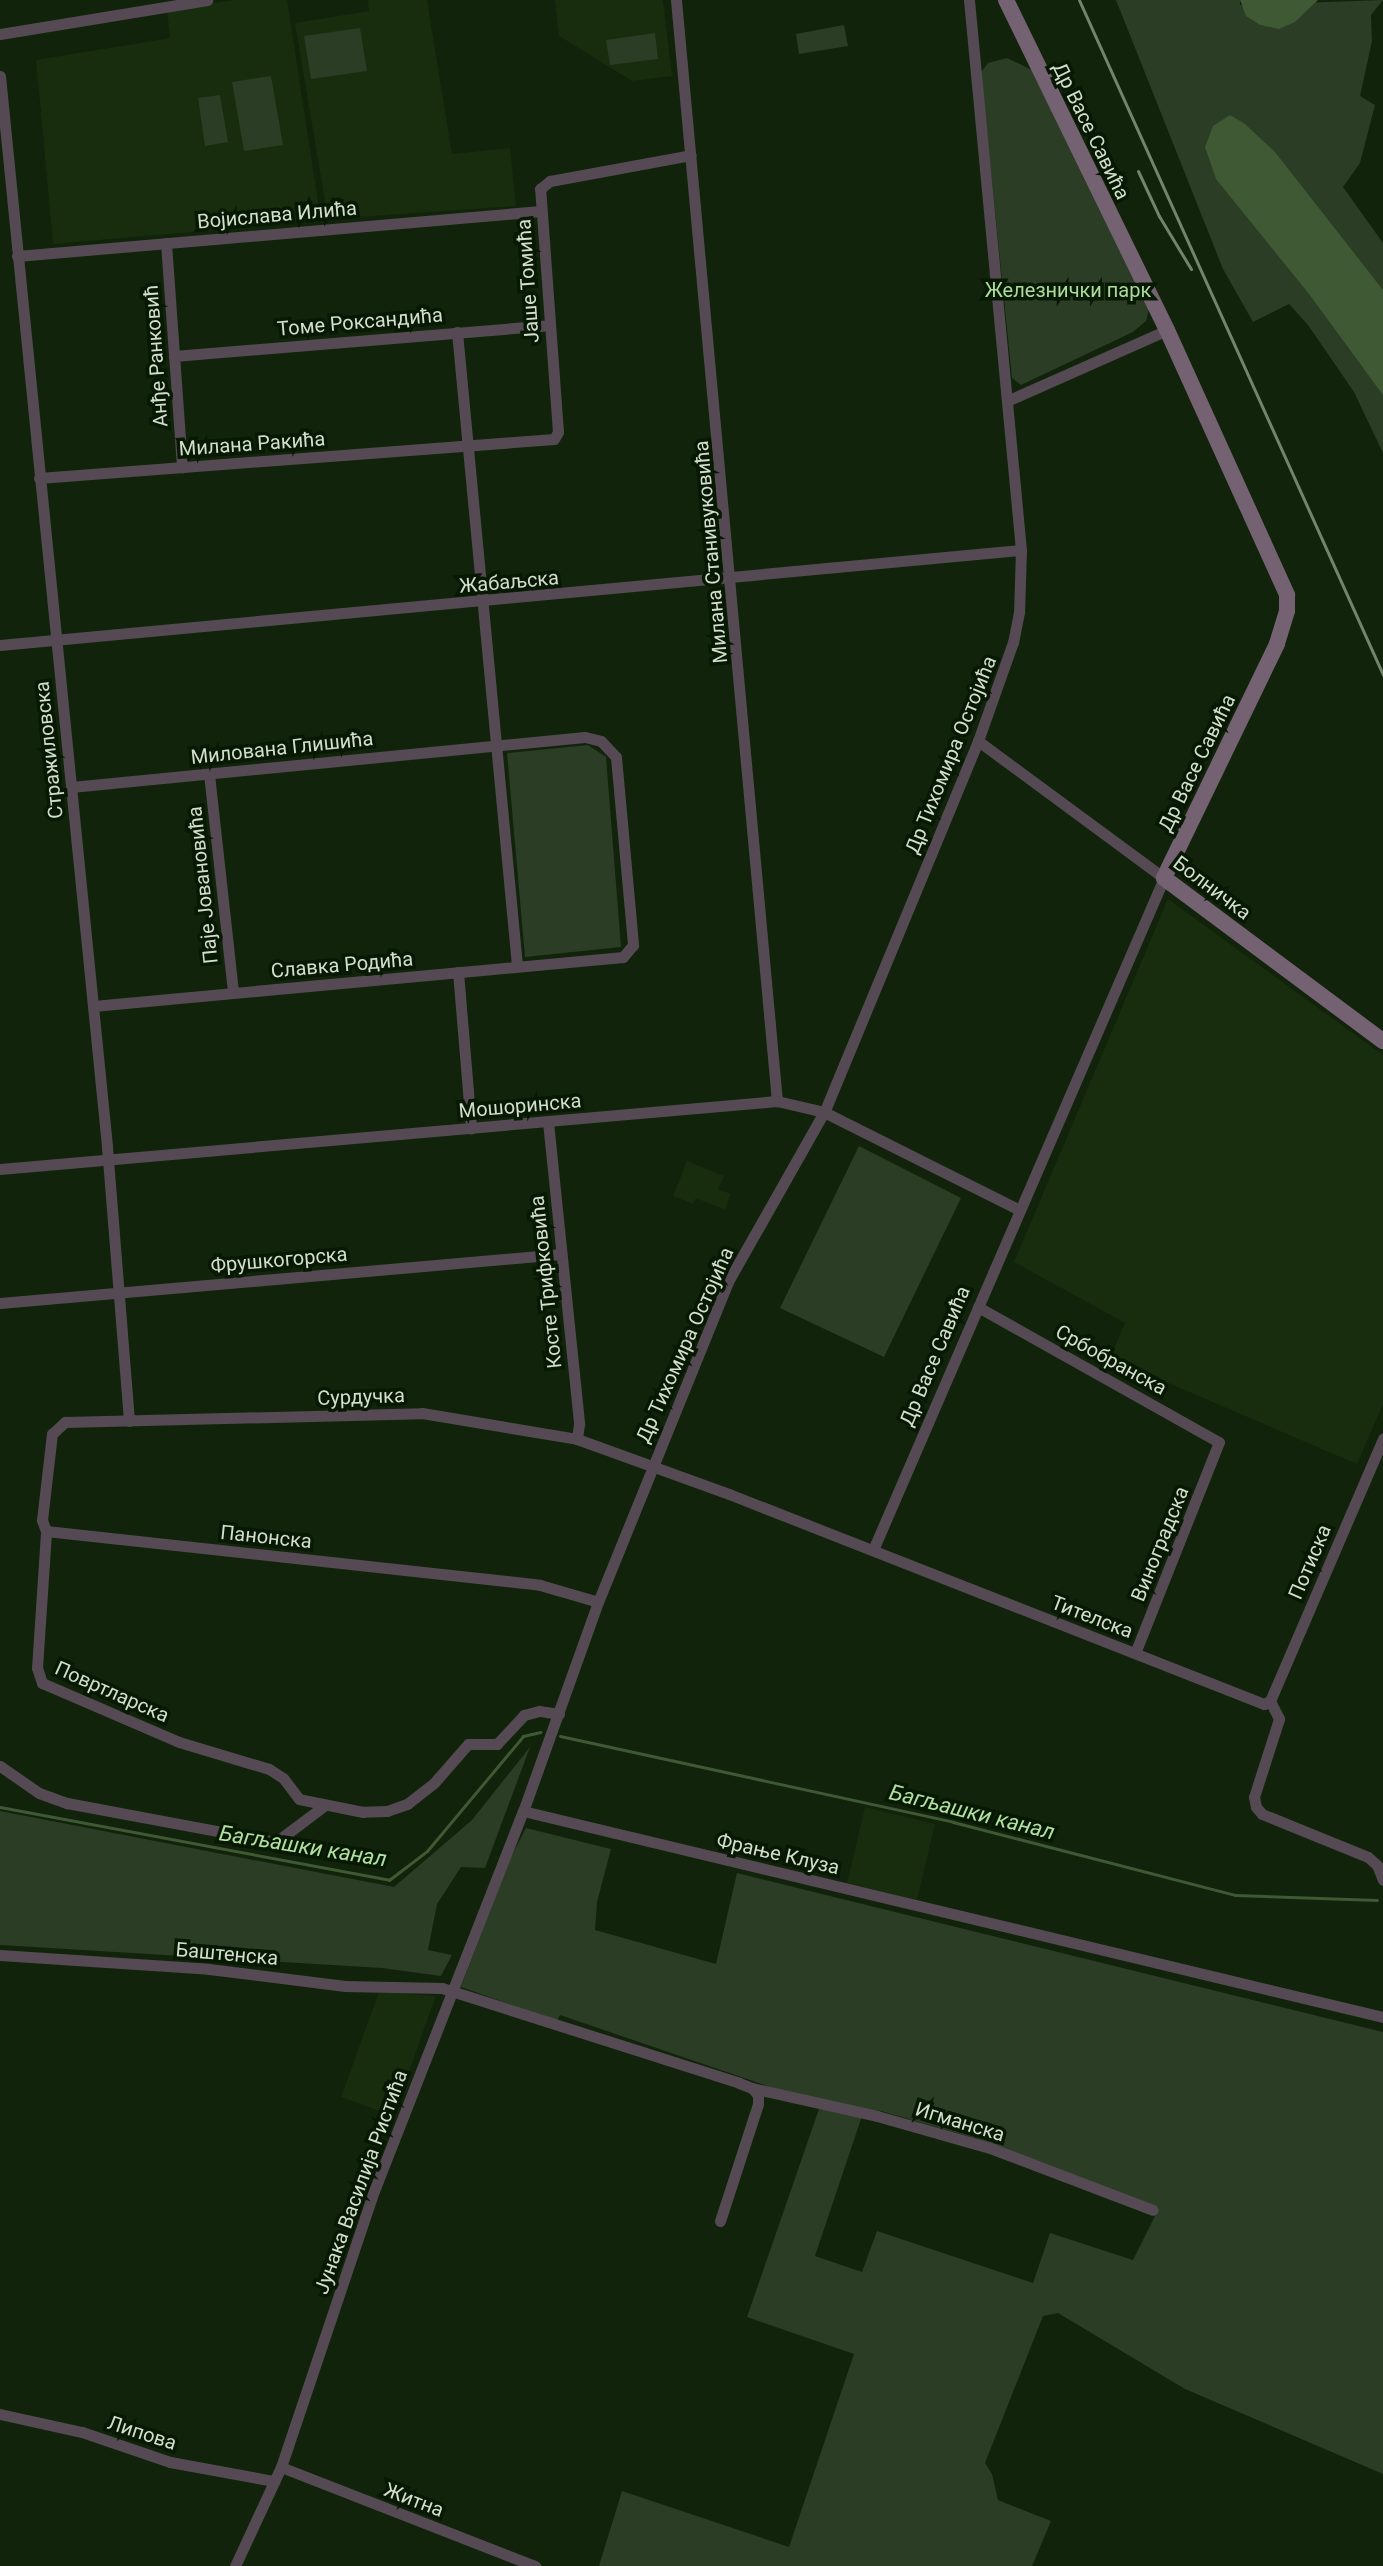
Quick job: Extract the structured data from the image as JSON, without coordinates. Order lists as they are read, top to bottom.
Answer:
{
  "streets": {
    "street": [
      "Др Васе Савића",
      "Војислава Илића",
      "Јаше Томића",
      "Томе Роксандића",
      "Анђе Ранковић",
      "Милана Ракића",
      "Милана Станивуковића",
      "Жабаљска",
      "Милована Глишића",
      "Стражиловска",
      "Др Тихомира Остојића",
      "Паје Јовановића",
      "Болничка",
      "Славка Родића",
      "Мошоринска",
      "Фрушкогорска",
      "Косте Трифковића",
      "Србобранска",
      "Сурдучка",
      "Панонска",
      "Виноградска",
      "Потиска",
      "Тителска",
      "Повртларска",
      "Фрање Клуза",
      "Баштенска",
      "Игманска",
      "Јунака Василија Ристића",
      "Липова",
      "Житна"
    ]
  },
  "crossings": [
    ["Др Васе Савића", "Болничка"],
    ["Др Васе Савића", "Мошоринска"],
    ["Др Васе Савића", "Србобранска"],
    ["Др Васе Савића", "Тителска"],
    ["Војислава Илића", "Јаше Томића"],
    ["Војислава Илића", "Анђе Ранковић"],
    ["Војислава Илића", "Стражиловска"],
    ["Јаше Томића", "Томе Роксандића"],
    ["Јаше Томића", "Милана Ракића"],
    ["Јаше Томића", "Милана Станивуковића"],
    ["Томе Роксандића", "Анђе Ранковић"],
    ["Анђе Ранковић", "Милана Ракића"],
    ["Милана Ракића", "Стражиловска"],
    ["Милана Станивуковића", "Жабаљска"],
    ["Милана Станивуковића", "Мошоринска"],
    ["Жабаљска", "Стражиловска"],
    ["Жабаљска", "Др Тихомира Остојића"],
    ["Милована Глишића", "Стражиловска"],
    ["Милована Глишића", "Паје Јовановића"],
    ["Милована Глишића", "Славка Родића"],
    ["Стражиловска", "Славка Родића"],
    ["Стражиловска", "Мошоринска"],
    ["Стражиловска", "Фрушкогорска"],
    ["Стражиловска", "Сурдучка"],
    ["Др Тихомира Остојића", "Болничка"],
    ["Др Тихомира Остојића", "Мошоринска"],
    ["Др Тихомира Остојића", "Сурдучка"],
    ["Др Тихомира Остојића", "Тителска"],
    ["Паје Јовановића", "Славка Родића"],
    ["Мошоринска", "Косте Трифковића"],
    ["Фрушкогорска", "Косте Трифковића"],
    ["Косте Трифковића", "Сурдучка"],
    ["Србобранска", "Виноградска"],
    ["Сурдучка", "Панонска"],
    ["Сурдучка", "Тителска"],
    ["Сурдучка", "Повртларска"],
    ["Панонска", "Повртларска"],
    ["Виноградска", "Тителска"],
    ["Потиска", "Тителска"],
    ["Фрање Клуза", "Јунака Василија Ристића"],
    ["Баштенска", "Игманска"],
    ["Баштенска", "Јунака Василија Ристића"],
    ["Игманска", "Јунака Василија Ристића"],
    ["Јунака Василија Ристића", "Липова"],
    ["Јунака Василија Ристића", "Житна"]
  ],
  "water": ["Багљашки канал"],
  "parks": ["Железнички парк"]
}
